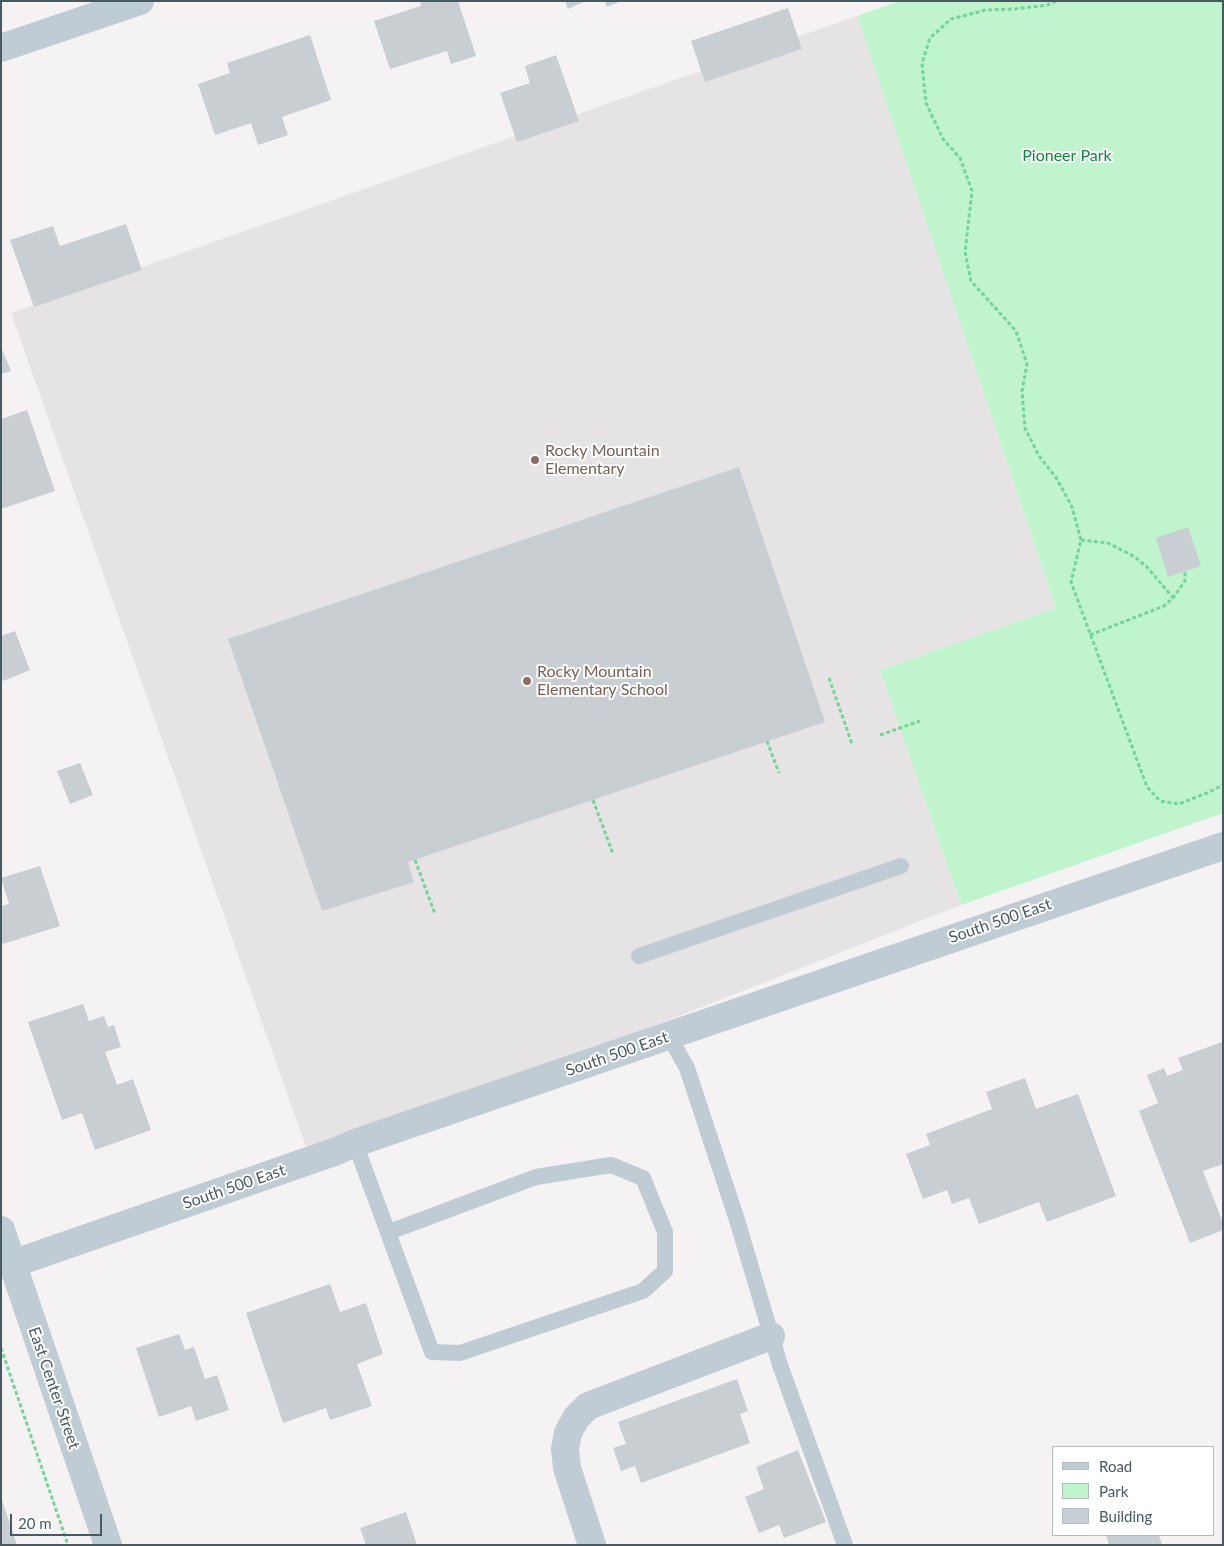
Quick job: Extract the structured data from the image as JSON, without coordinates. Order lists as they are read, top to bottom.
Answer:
{
  "streets": {
    "street": ["South 500 East", "East Center Street"]
  },
  "crossings": [
    ["South 500 East", "East Center Street"]
  ],
  "parks": ["Pioneer Park"],
  "places": ["Rocky Mountain Elementary", "Rocky Mountain Elementary School"],
  "legend": ["Road", "Park", "Building"],
  "scale_bar": "20 m"
}
